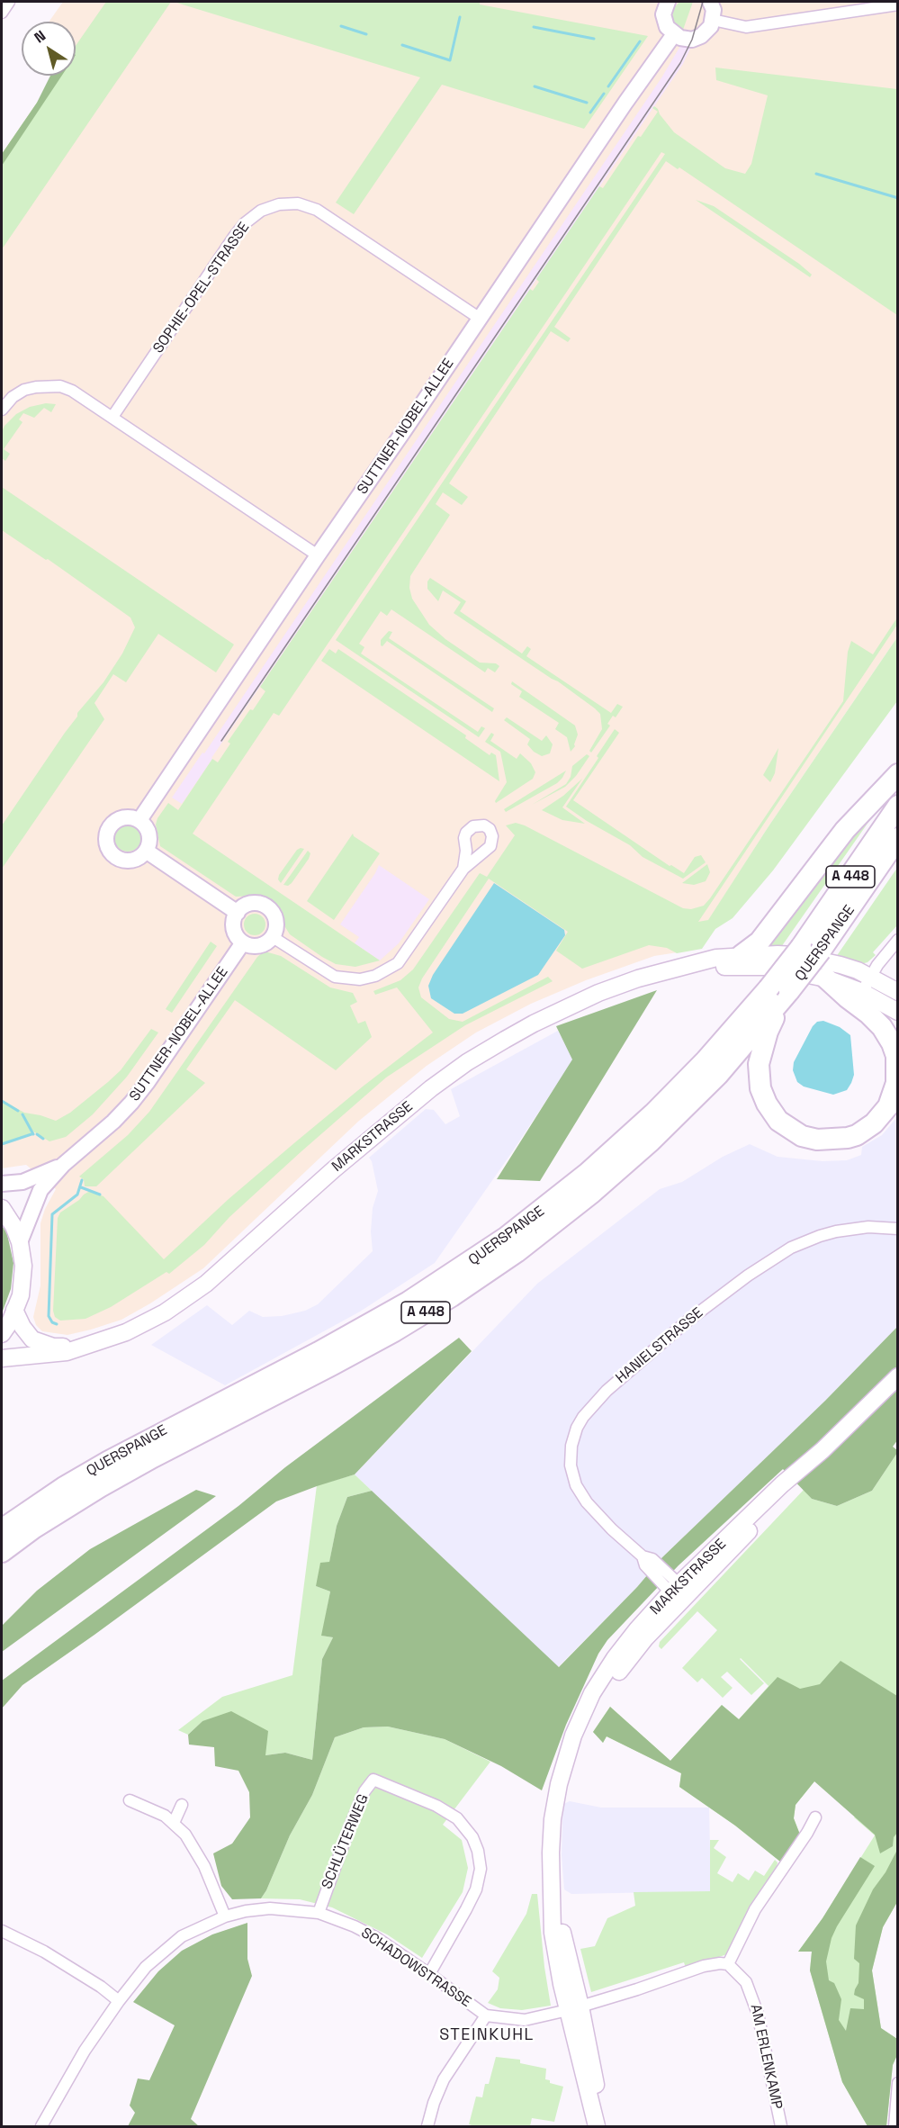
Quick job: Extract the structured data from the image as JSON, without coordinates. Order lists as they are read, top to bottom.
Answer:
{
  "streets": {
    "highway": ["A 448", "QUERSPANGE"],
    "main road": ["MARKSTRASSE"],
    "street": [
      "SOPHIE-OPEL-STRASSE",
      "SUTTNER-NOBEL-ALLEE",
      "HANIELSTRASSE",
      "SCHLÜTERWEG",
      "SCHADOWSTRASSE",
      "AM ERLENKAMP"
    ]
  },
  "crossings": [
    ["SOPHIE-OPEL-STRASSE", "SUTTNER-NOBEL-ALLEE"],
    ["MARKSTRASSE", "HANIELSTRASSE"],
    ["MARKSTRASSE", "SCHADOWSTRASSE"],
    ["SCHLÜTERWEG", "SCHADOWSTRASSE"]
  ],
  "districts": ["STEINKUHL"],
  "north": "top left"
}
